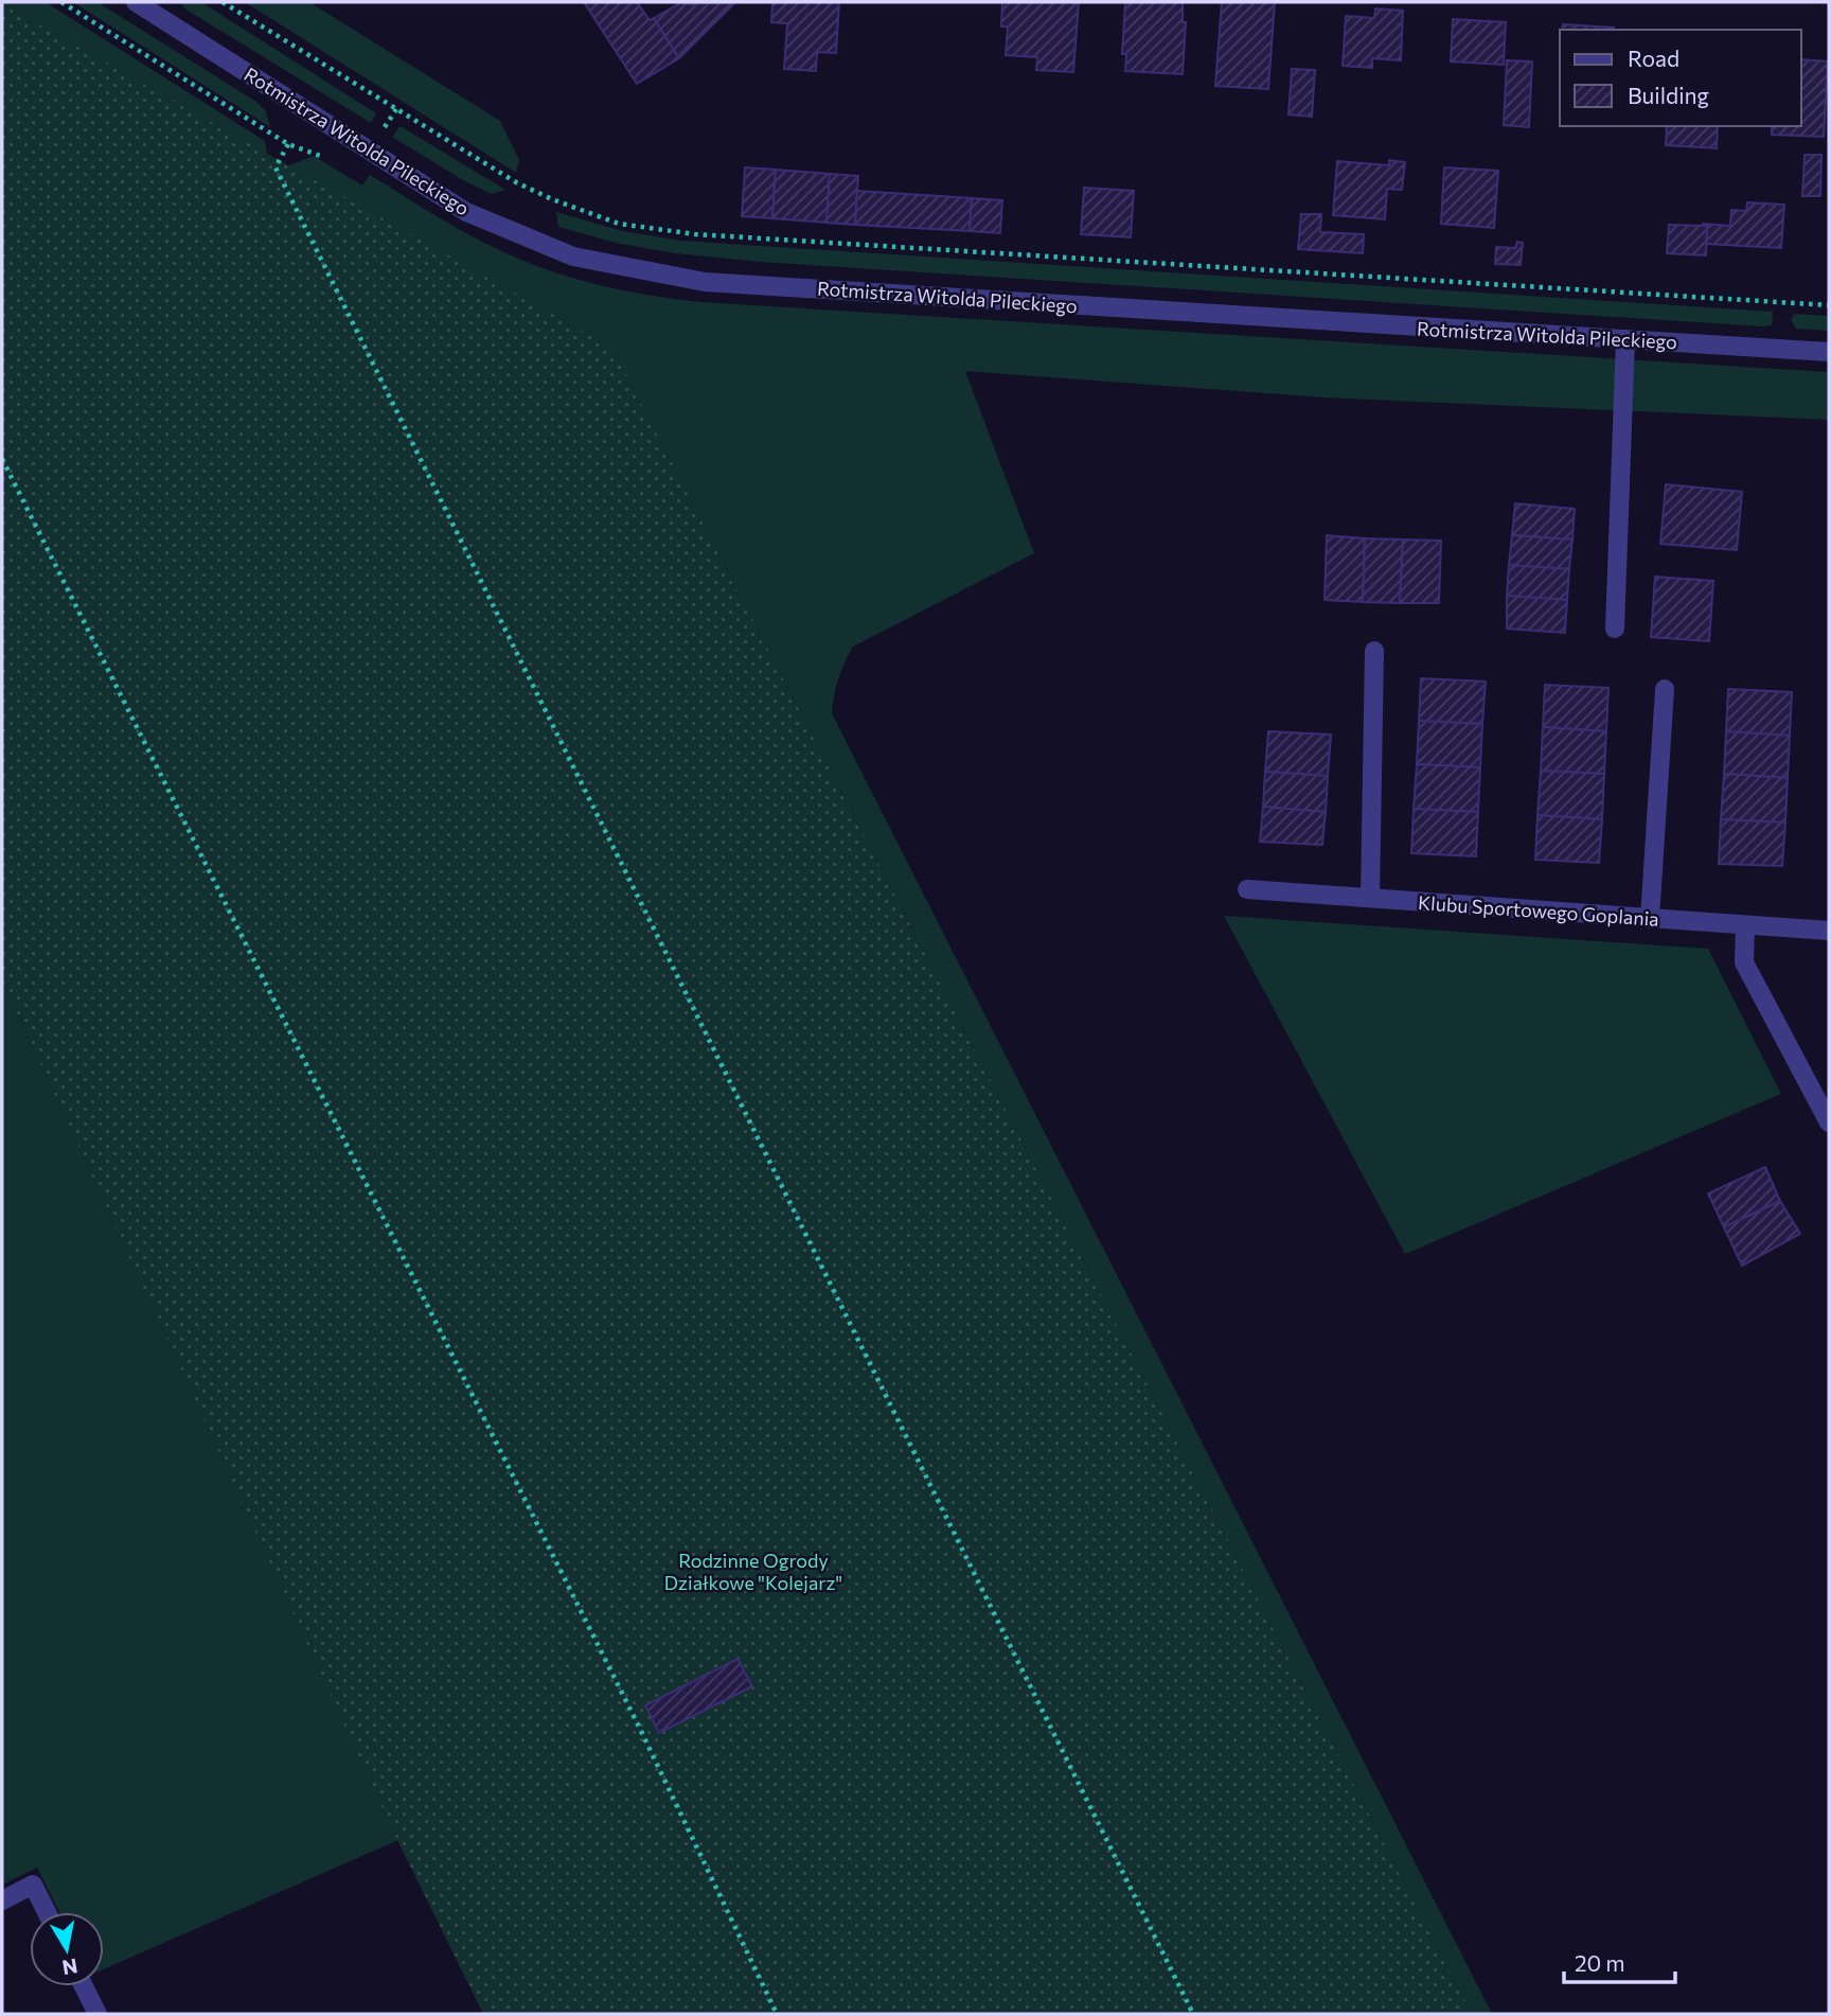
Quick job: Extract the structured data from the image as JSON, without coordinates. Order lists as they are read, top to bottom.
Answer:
{
  "streets": {
    "street": ["Rotmistrza Witolda Pileckiego", "Klubu Sportowego Goplania"]
  },
  "parks": ["Rodzinne Ogrody Działkowe \"Kolejarz\""],
  "legend": ["Road", "Building"],
  "scale_bar": "20 m",
  "north": "bottom"
}
